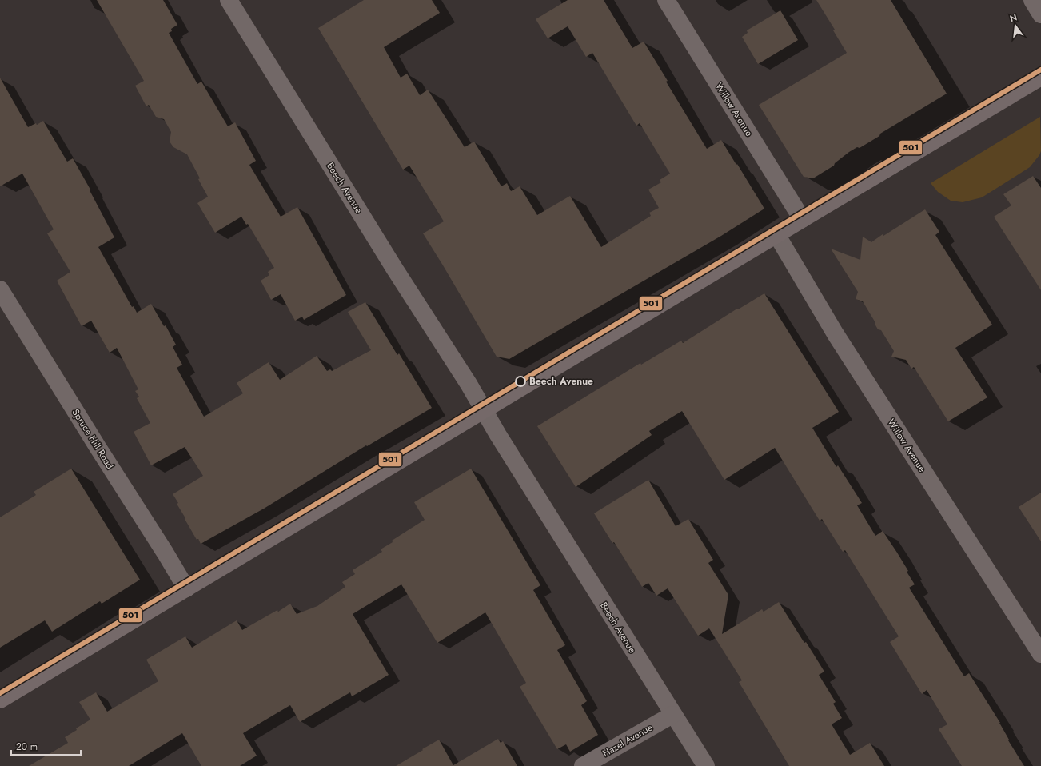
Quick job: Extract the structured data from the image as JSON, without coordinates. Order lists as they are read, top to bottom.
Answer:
{
  "streets": {
    "street": [
      "Willow Avenue",
      "Beech Avenue",
      "Spruce Hill Road",
      "Hazel Avenue"
    ]
  },
  "crossings": [
    ["Beech Avenue", "Hazel Avenue"]
  ],
  "places": ["Beech Avenue"],
  "lines": ["transit line 501"],
  "scale_bar": "20 m",
  "north": "top"
}
